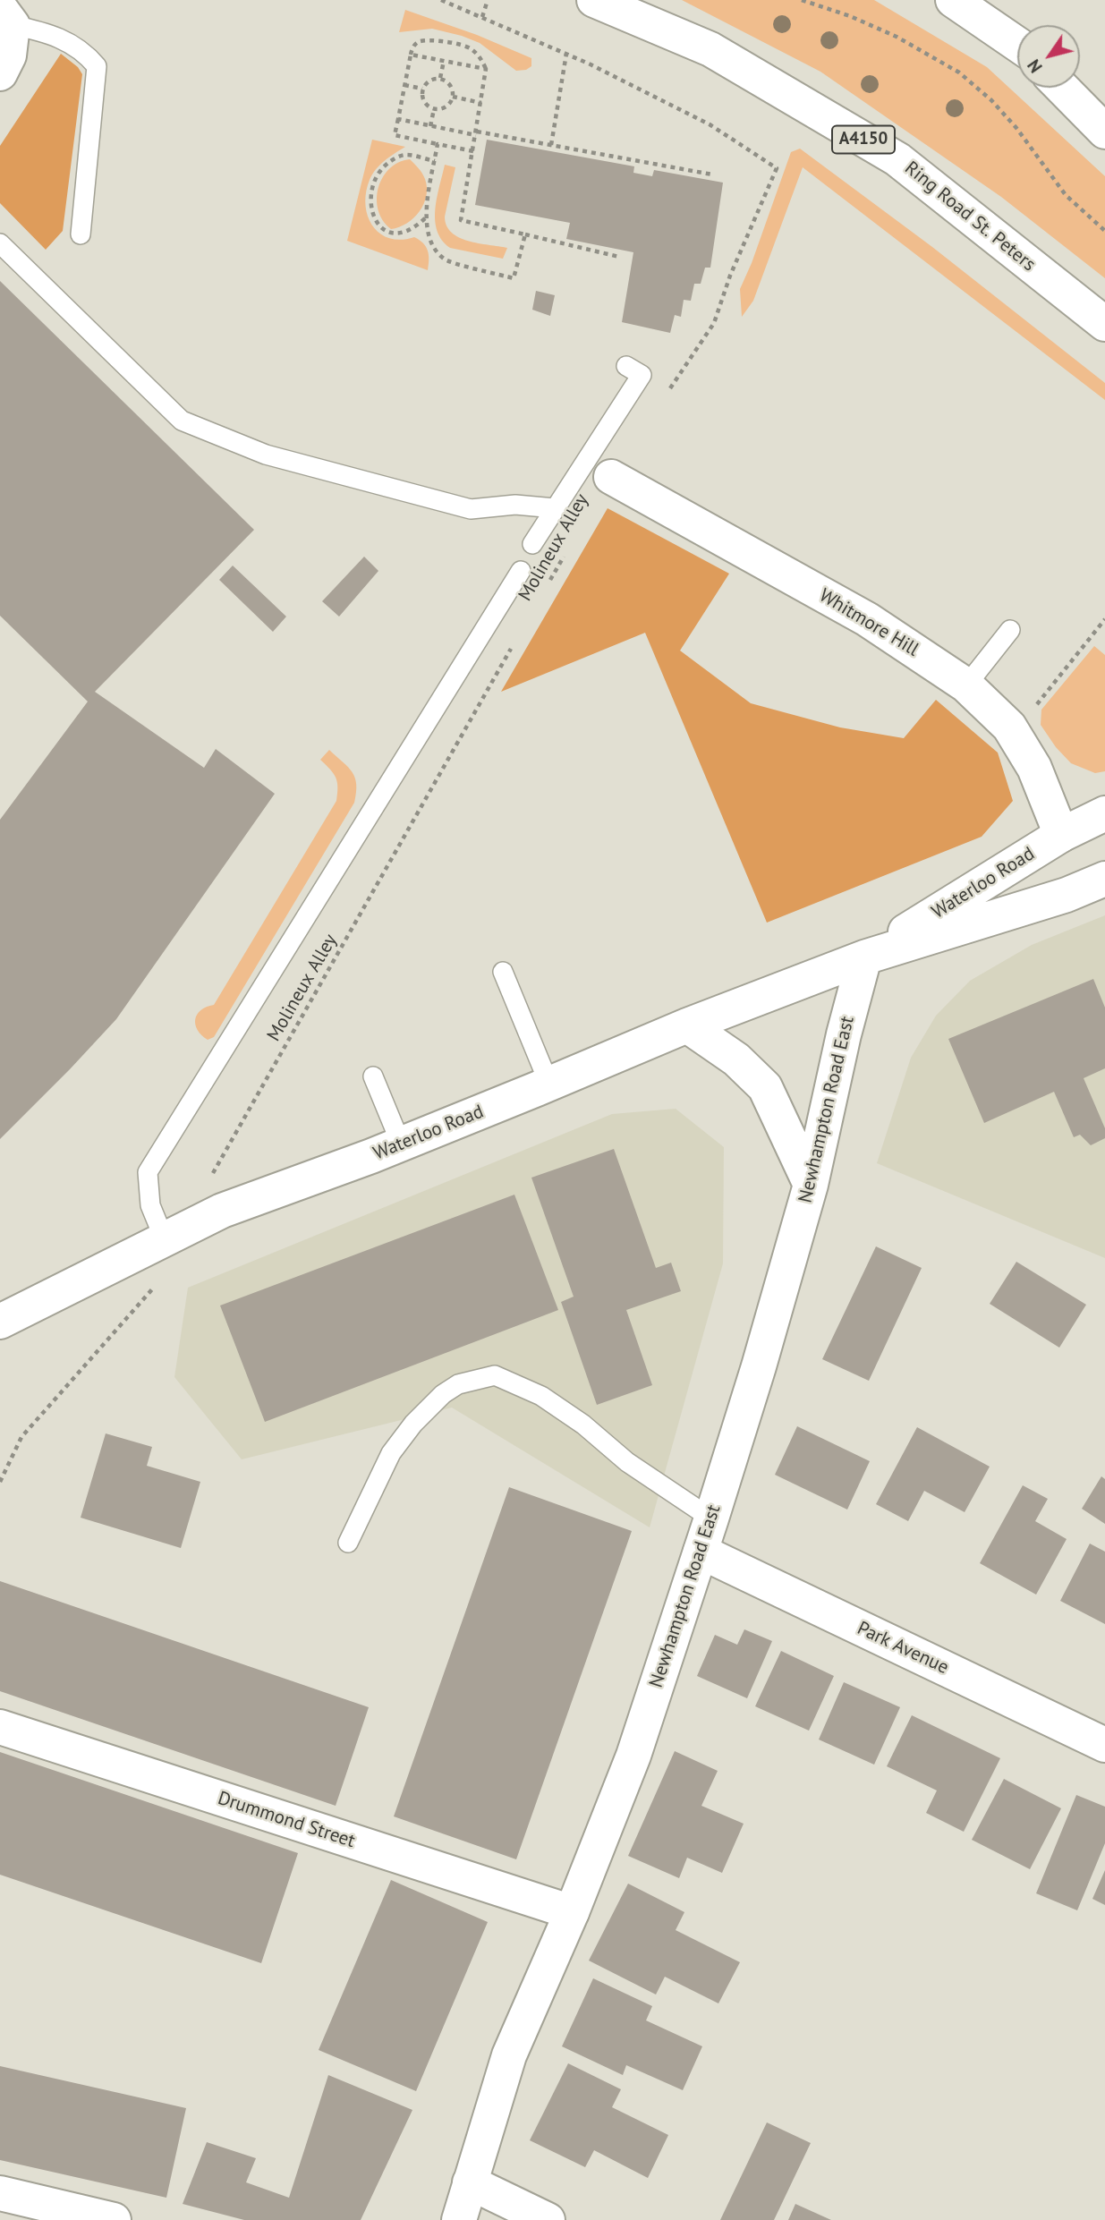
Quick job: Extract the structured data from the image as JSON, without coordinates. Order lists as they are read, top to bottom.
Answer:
{
  "streets": {
    "main road": [
      "A4150",
      "Ring Road St. Peters",
      "Whitmore Hill",
      "Waterloo Road",
      "Newhampton Road East",
      "Park Avenue",
      "Drummond Street"
    ],
    "path": ["Molineux Alley"]
  },
  "crossings": [
    ["Molineux Alley", "Waterloo Road"],
    ["Whitmore Hill", "Waterloo Road"],
    ["Waterloo Road", "Newhampton Road East"],
    ["Newhampton Road East", "Park Avenue"],
    ["Newhampton Road East", "Drummond Street"]
  ],
  "north": "bottom left"
}
